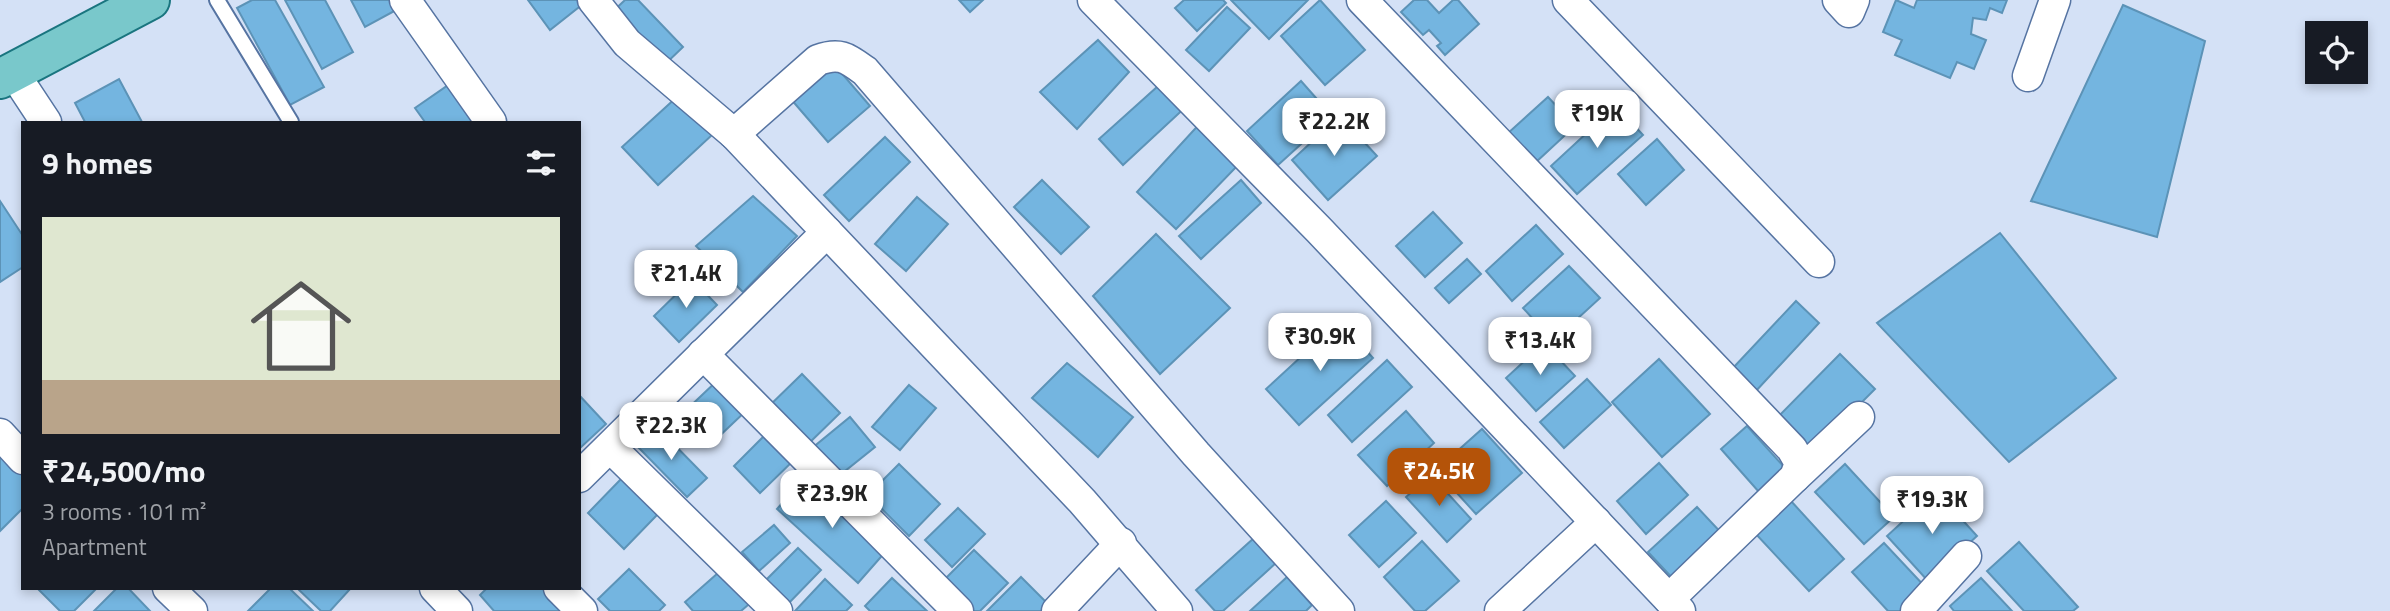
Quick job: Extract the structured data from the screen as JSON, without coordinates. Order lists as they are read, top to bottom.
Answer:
{
  "page": {
    "price": [
      "₹19K",
      "₹22.2K",
      "₹21.4K",
      "₹30.9K",
      "₹13.4K",
      "₹22.3K",
      "₹24.5K",
      "₹23.9K",
      "₹19.3K"
    ],
    "heading": "9 homes",
    "list": [
      {
        "name": "₹24,500/mo",
        "note": "3 rooms · 101 m² · Apartment"
      }
    ]
  }
}
